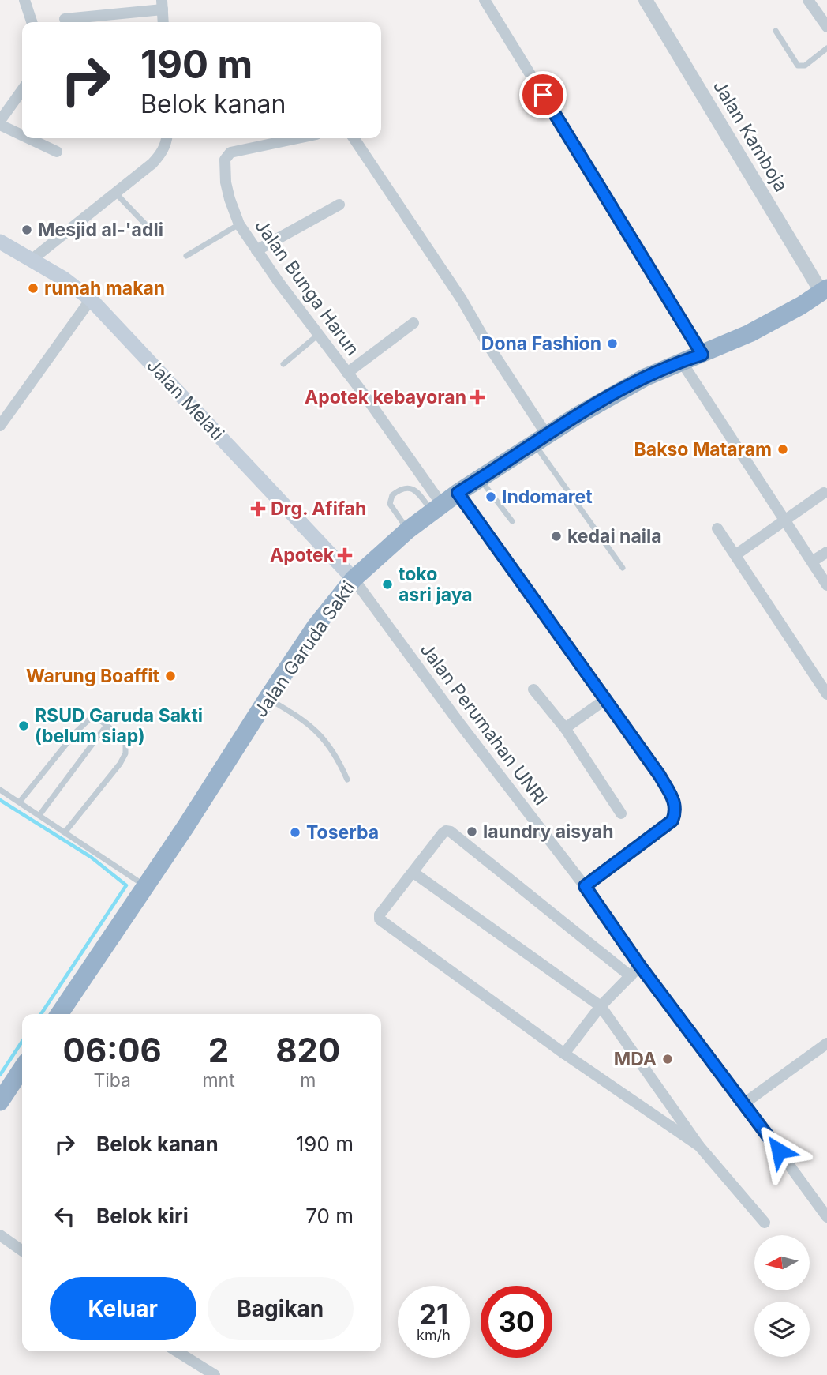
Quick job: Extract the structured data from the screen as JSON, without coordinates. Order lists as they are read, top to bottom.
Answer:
{
  "streets": {
    "highway": ["Jalan Garuda Sakti"],
    "main road": ["Jalan Melati"],
    "street": ["Jalan Kamboja", "Jalan Bunga Harun", "Jalan Perumahan UNRI"]
  },
  "crossings": [
    ["Jalan Kamboja", "Jalan Garuda Sakti"],
    ["Jalan Bunga Harun", "Jalan Garuda Sakti"],
    ["Jalan Melati", "Jalan Garuda Sakti"],
    ["Jalan Melati", "Jalan Perumahan UNRI"],
    ["Jalan Garuda Sakti", "Jalan Perumahan UNRI"]
  ],
  "places": {
    "other": [
      "Mesjid al-'adli",
      "rumah makan",
      "Dona Fashion",
      "Bakso Mataram",
      "Indomaret",
      "kedai naila",
      "toko asri jaya",
      "Warung Boaffit",
      "RSUD Garuda Sakti (belum siap)",
      "laundry aisyah",
      "Toserba",
      "MDA"
    ],
    "health": ["Apotek kebayoran", "Drg. Afifah", "Apotek"]
  },
  "north": "left",
  "page": {
    "turn": ["190 m", "Belok kanan"],
    "eta": [
      "06:06",
      "Tiba",
      "2",
      "mnt",
      "820",
      "m"
    ],
    "list": [
      {
        "name": "Belok kanan",
        "value": "190 m"
      },
      {
        "name": "Belok kiri",
        "value": "70 m"
      }
    ],
    "buttons": ["Keluar", "Bagikan"],
    "speed": "21 km/h",
    "limit": "30"
  }
}
